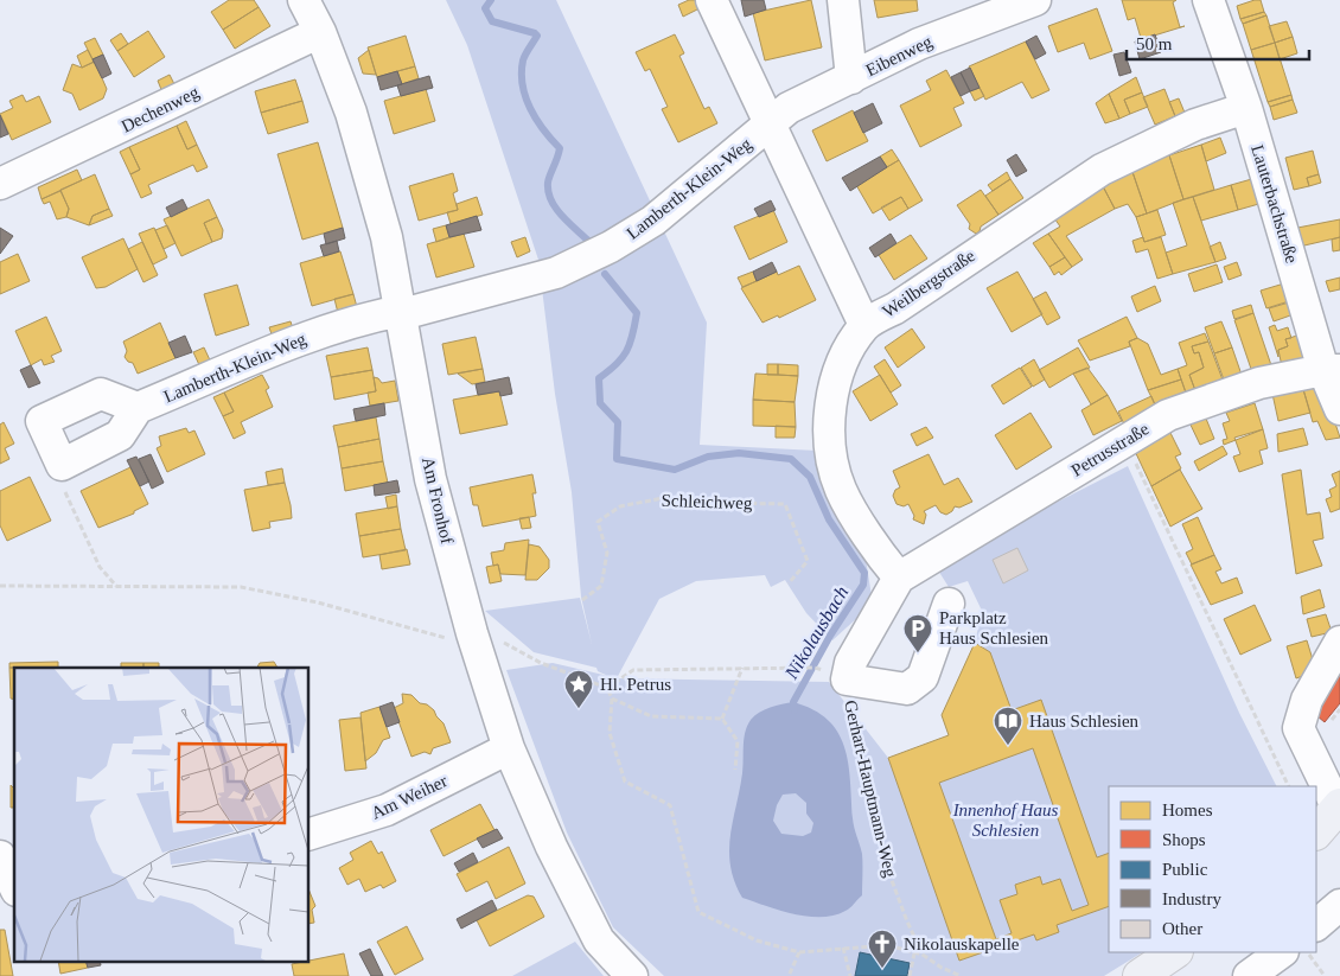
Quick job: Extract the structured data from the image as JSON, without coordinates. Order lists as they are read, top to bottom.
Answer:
{
  "streets": {
    "street": [
      "Eibenweg",
      "Dechenweg",
      "Lamberth-Klein-Weg",
      "Lauterbachstraße",
      "Weilbergstraße",
      "Petrusstraße",
      "Am Fronhof",
      "Am Weiher"
    ],
    "path": ["Schleichweg", "Gerhart-Hauptmann-Weg"]
  },
  "crossings": [
    ["Eibenweg", "Lamberth-Klein-Weg"],
    ["Eibenweg", "Weilbergstraße"],
    ["Dechenweg", "Am Fronhof"],
    ["Lamberth-Klein-Weg", "Weilbergstraße"],
    ["Lamberth-Klein-Weg", "Am Fronhof"],
    ["Lauterbachstraße", "Weilbergstraße"],
    ["Lauterbachstraße", "Petrusstraße"],
    ["Am Fronhof", "Am Weiher"]
  ],
  "water": ["Nikolausbach"],
  "parks": ["Innenhof Haus Schlesien"],
  "places": {
    "parking": ["Parkplatz Haus Schlesien"],
    "place": ["Hl. Petrus"],
    "library": ["Haus Schlesien"],
    "church": ["Nikolauskapelle"]
  },
  "legend": [
    "Homes",
    "Shops",
    "Public",
    "Industry",
    "Other"
  ],
  "scale_bar": "50 m"
}
